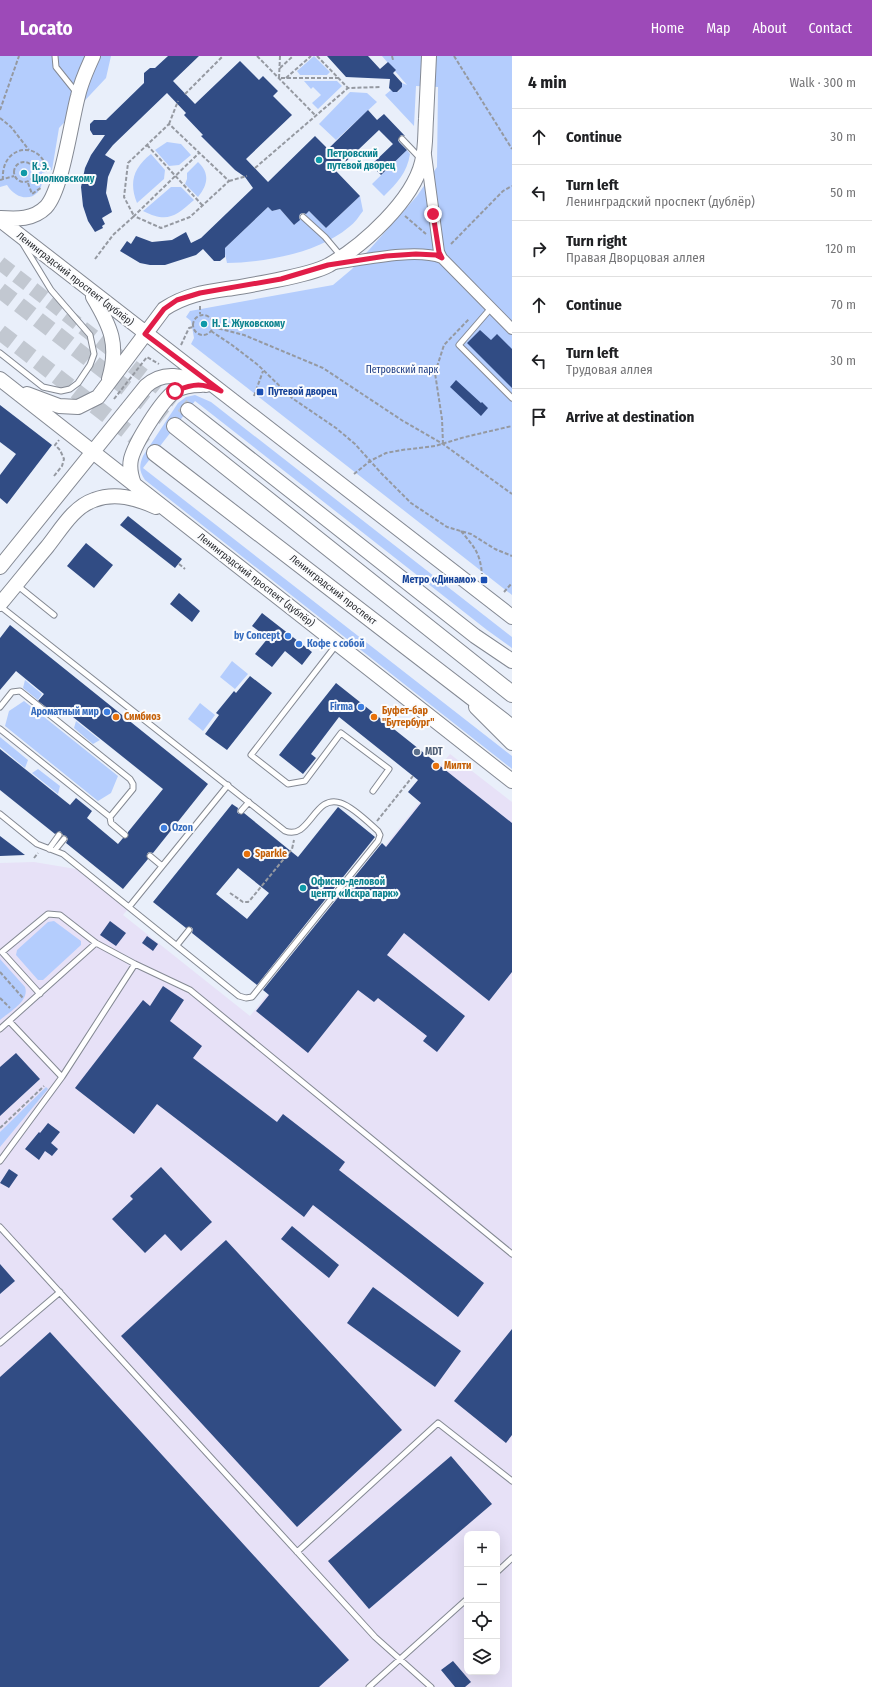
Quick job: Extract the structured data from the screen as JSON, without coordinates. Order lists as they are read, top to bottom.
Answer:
{
  "streets": {
    "main road": ["Ленинградский проспект (дублёр)", "Ленинградский проспект"]
  },
  "parks": ["Петровский парк"],
  "places": {
    "other": [
      "Петровский путевой дворец",
      "К. Э. Циолковскому",
      "Н. Е. Жуковскому",
      "by Concept",
      "Кофе с собой",
      "Firma",
      "Ароматный мир",
      "Симбиоз",
      "Буфет-бар \"Бутербург\"",
      "MDT",
      "Милти",
      "Ozon",
      "Sparkle",
      "Офисно-деловой центр «Искра парк»"
    ],
    "transit": ["Путевой дворец", "Метро «Динамо»"]
  },
  "page": {
    "header": "Locato",
    "nav": [
      "Home",
      "Map",
      "About",
      "Contact"
    ],
    "heading": ["4 min", "Walk · 300 m"],
    "list": [
      ["Continue", "30 m"],
      ["Turn left", "Ленинградский проспект (дублёр)", "50 m"],
      ["Turn right", "Правая Дворцовая аллея", "120 m"],
      ["Continue", "70 m"],
      ["Turn left", "Трудовая аллея", "30 m"],
      "Arrive at destination"
    ],
    "map_buttons": ["+", "−"]
  }
}
